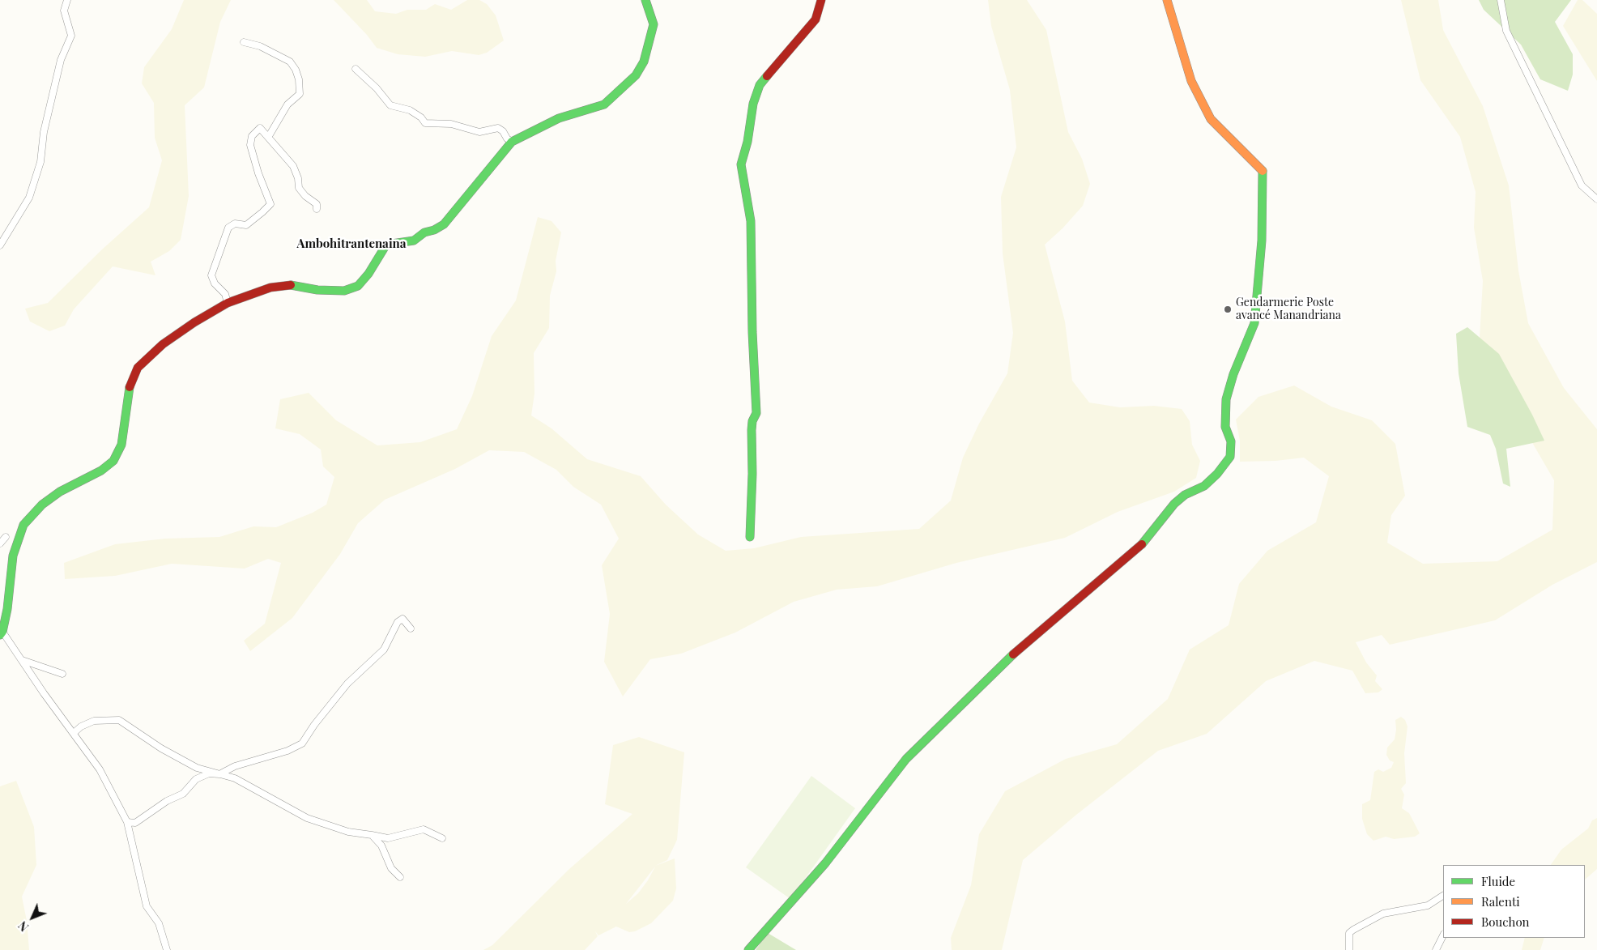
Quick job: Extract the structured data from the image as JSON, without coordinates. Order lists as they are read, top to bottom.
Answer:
{
  "districts": ["Ambohitrantenaina"],
  "places": ["Gendarmerie Poste avancé Manandriana"],
  "legend": ["Fluide", "Ralenti", "Bouchon"],
  "north": "bottom left"
}
